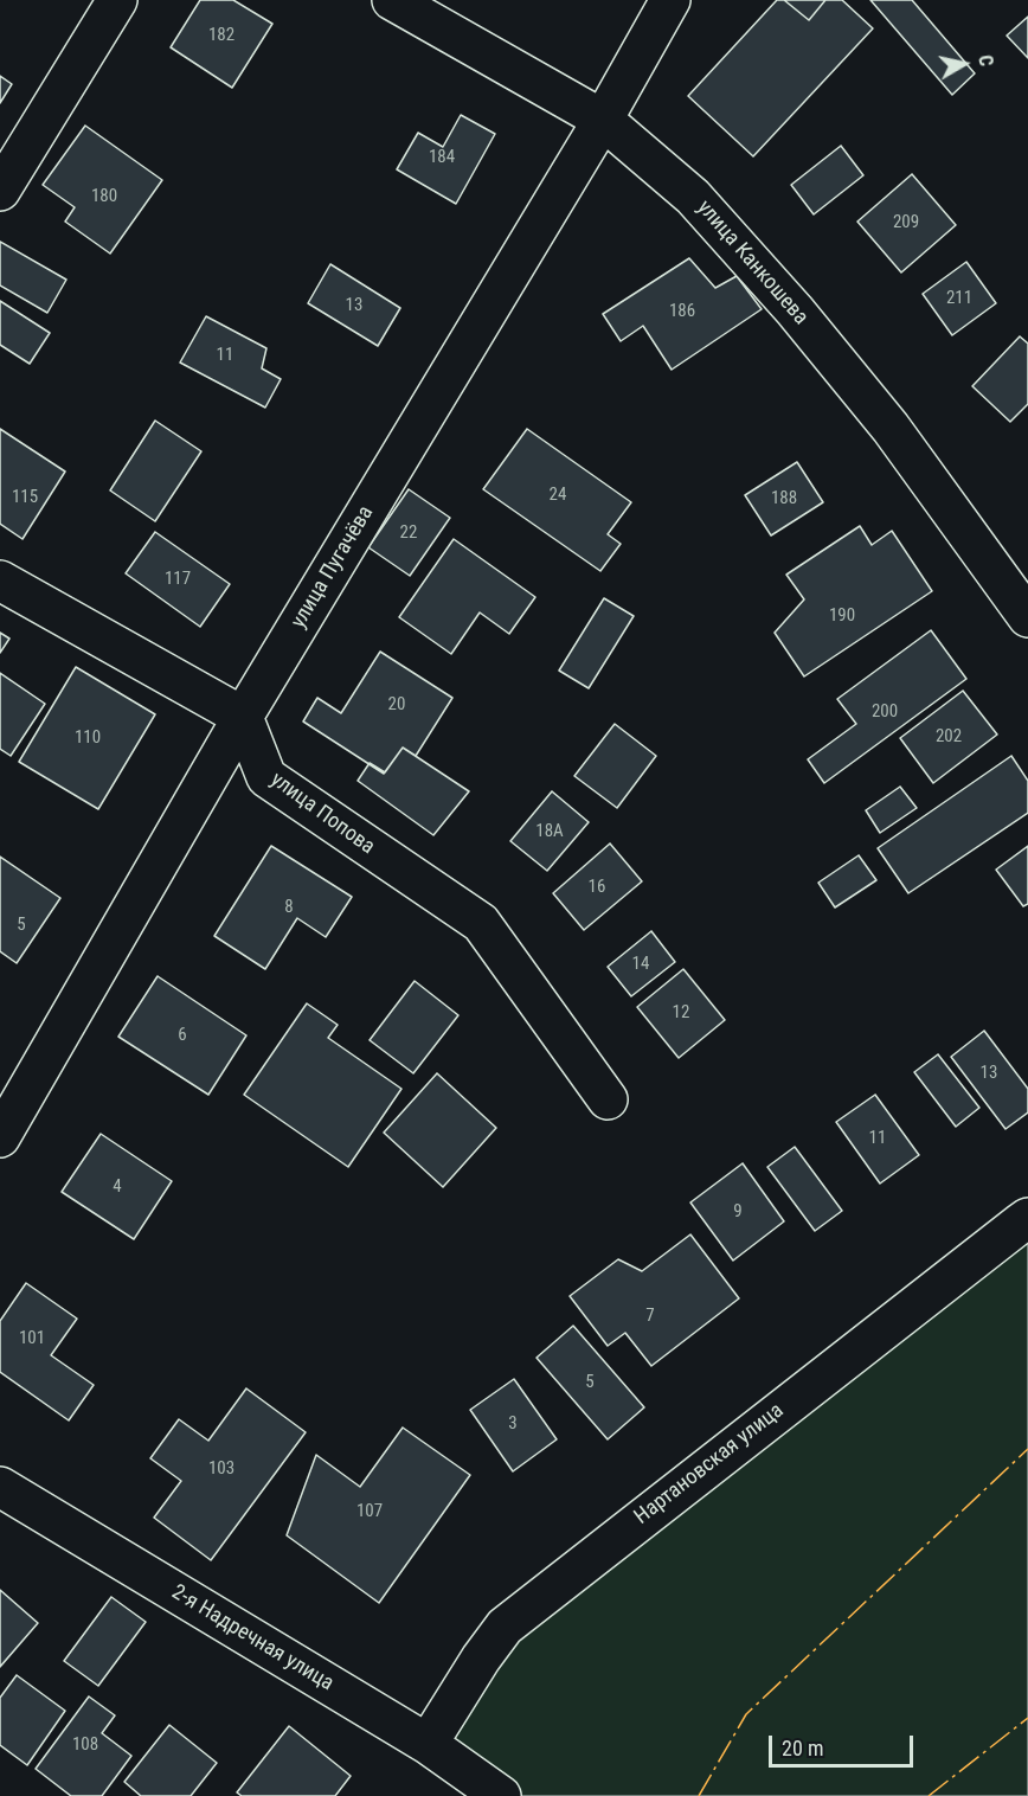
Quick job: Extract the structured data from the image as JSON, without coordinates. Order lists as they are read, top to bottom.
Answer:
{
  "streets": {
    "street": [
      "улица Канкошева",
      "улица Пугачёва",
      "улица Попова",
      "Нартановская улица",
      "2-я Надречная улица"
    ]
  },
  "crossings": [
    ["улица Канкошева", "улица Пугачёва"],
    ["улица Пугачёва", "улица Попова"],
    ["Нартановская улица", "2-я Надречная улица"]
  ],
  "house_numbers": [
    "182",
    "184",
    "180",
    "209",
    "211",
    "13",
    "186",
    "11",
    "24",
    "115",
    "188",
    "22",
    "117",
    "190",
    "20",
    "200",
    "202",
    "110",
    "18А",
    "16",
    "8",
    "5",
    "14",
    "12",
    "6",
    "13",
    "11",
    "4",
    "9",
    "7",
    "101",
    "5",
    "3",
    "103",
    "107",
    "108"
  ],
  "scale_bar": "20 m",
  "north": "right"
}
